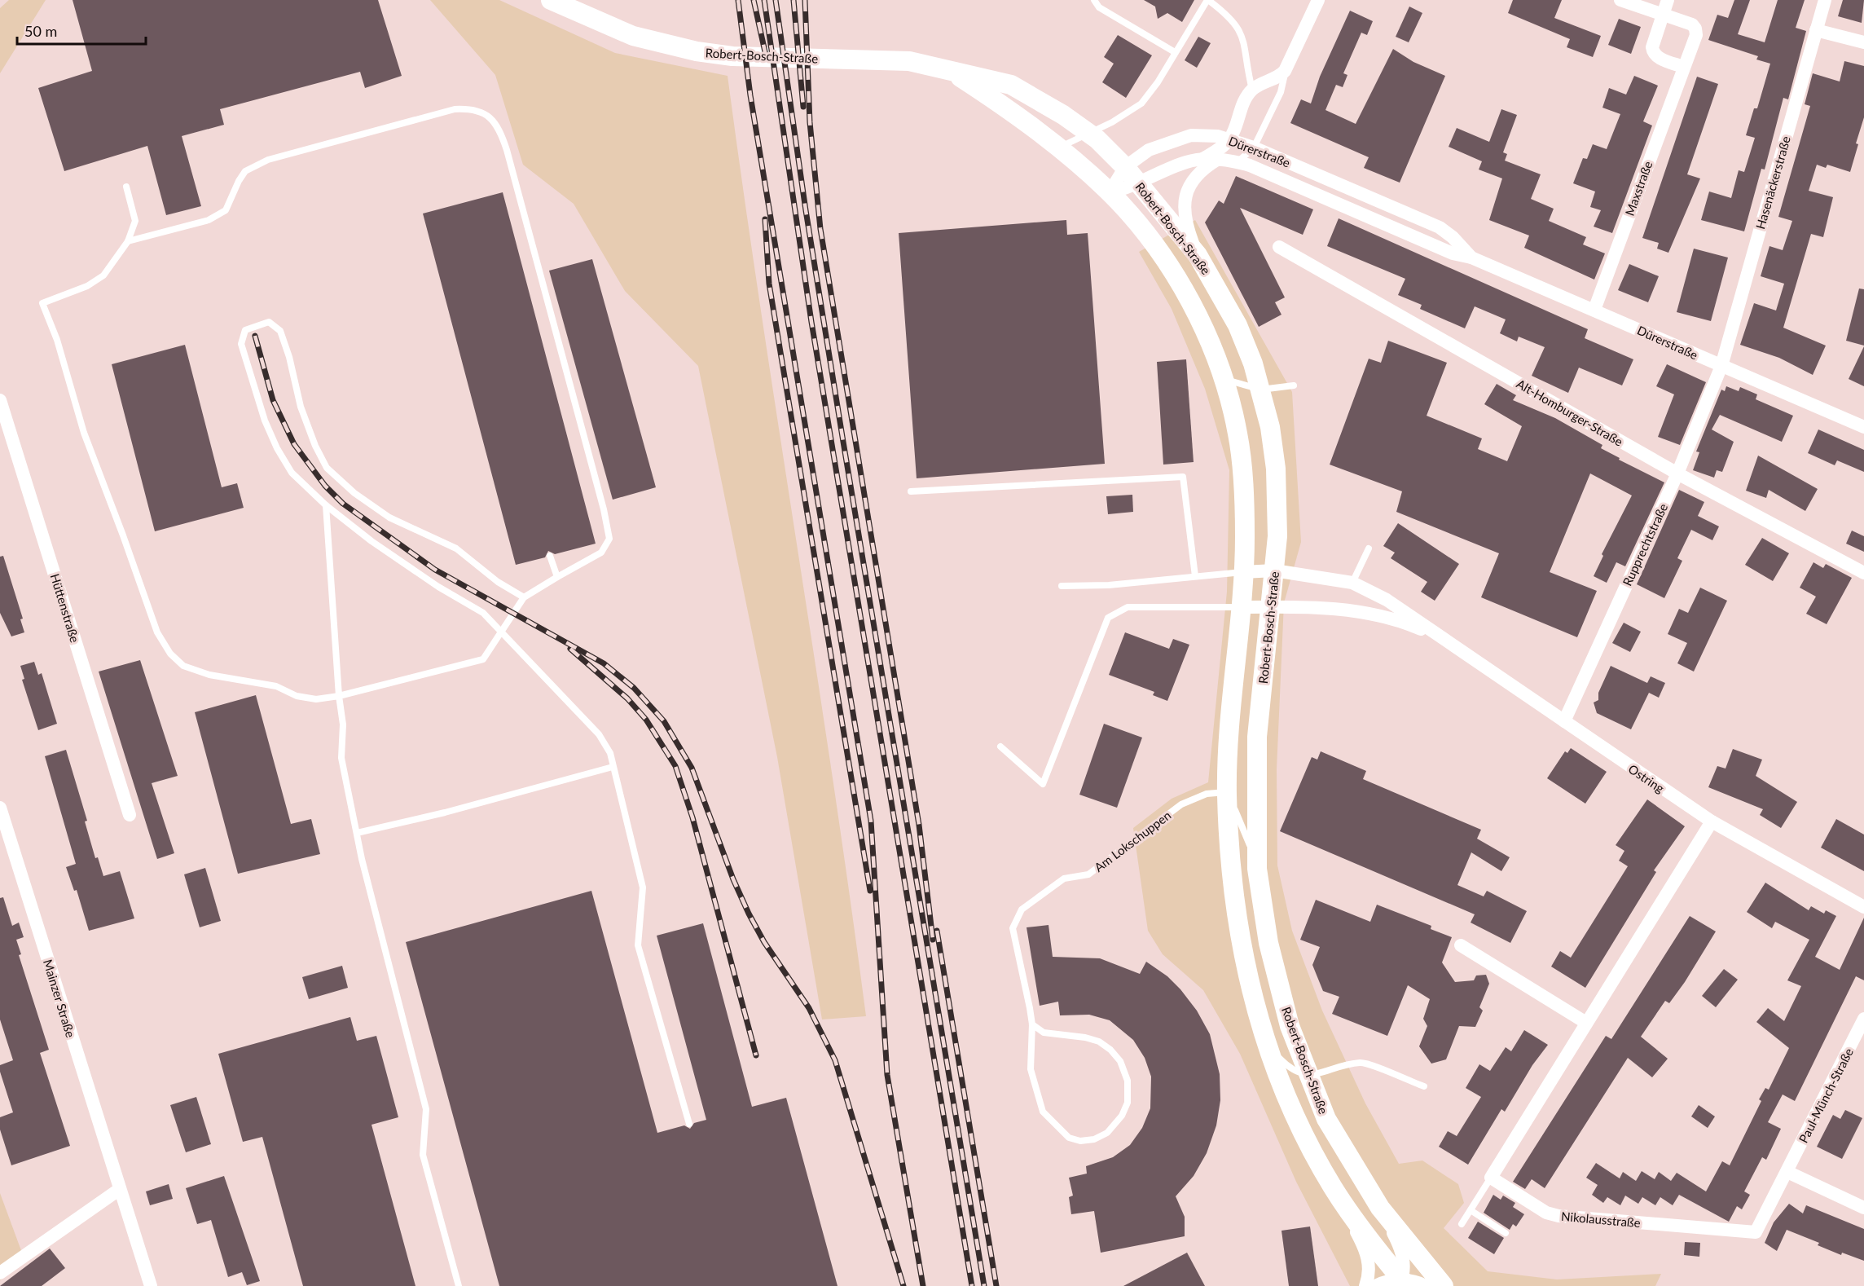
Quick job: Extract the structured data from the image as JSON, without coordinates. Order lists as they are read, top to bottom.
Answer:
{
  "streets": {
    "main road": ["Robert-Bosch-Straße"],
    "street": [
      "Dürerstraße",
      "Hasenäckerstraße",
      "Maxstraße",
      "Alt-Homburger-Straße",
      "Rupprechtstraße",
      "Hüttenstraße",
      "Ostring",
      "Mainzer Straße",
      "Paul-Münch-Straße",
      "Nikolausstraße"
    ],
    "lane": ["Am Lokschuppen"]
  },
  "crossings": [
    ["Robert-Bosch-Straße", "Dürerstraße"],
    ["Robert-Bosch-Straße", "Ostring"],
    ["Robert-Bosch-Straße", "Am Lokschuppen"],
    ["Dürerstraße", "Hasenäckerstraße"],
    ["Dürerstraße", "Maxstraße"],
    ["Dürerstraße", "Rupprechtstraße"],
    ["Hasenäckerstraße", "Rupprechtstraße"],
    ["Alt-Homburger-Straße", "Rupprechtstraße"],
    ["Rupprechtstraße", "Ostring"],
    ["Paul-Münch-Straße", "Nikolausstraße"]
  ],
  "scale_bar": "50 m"
}
